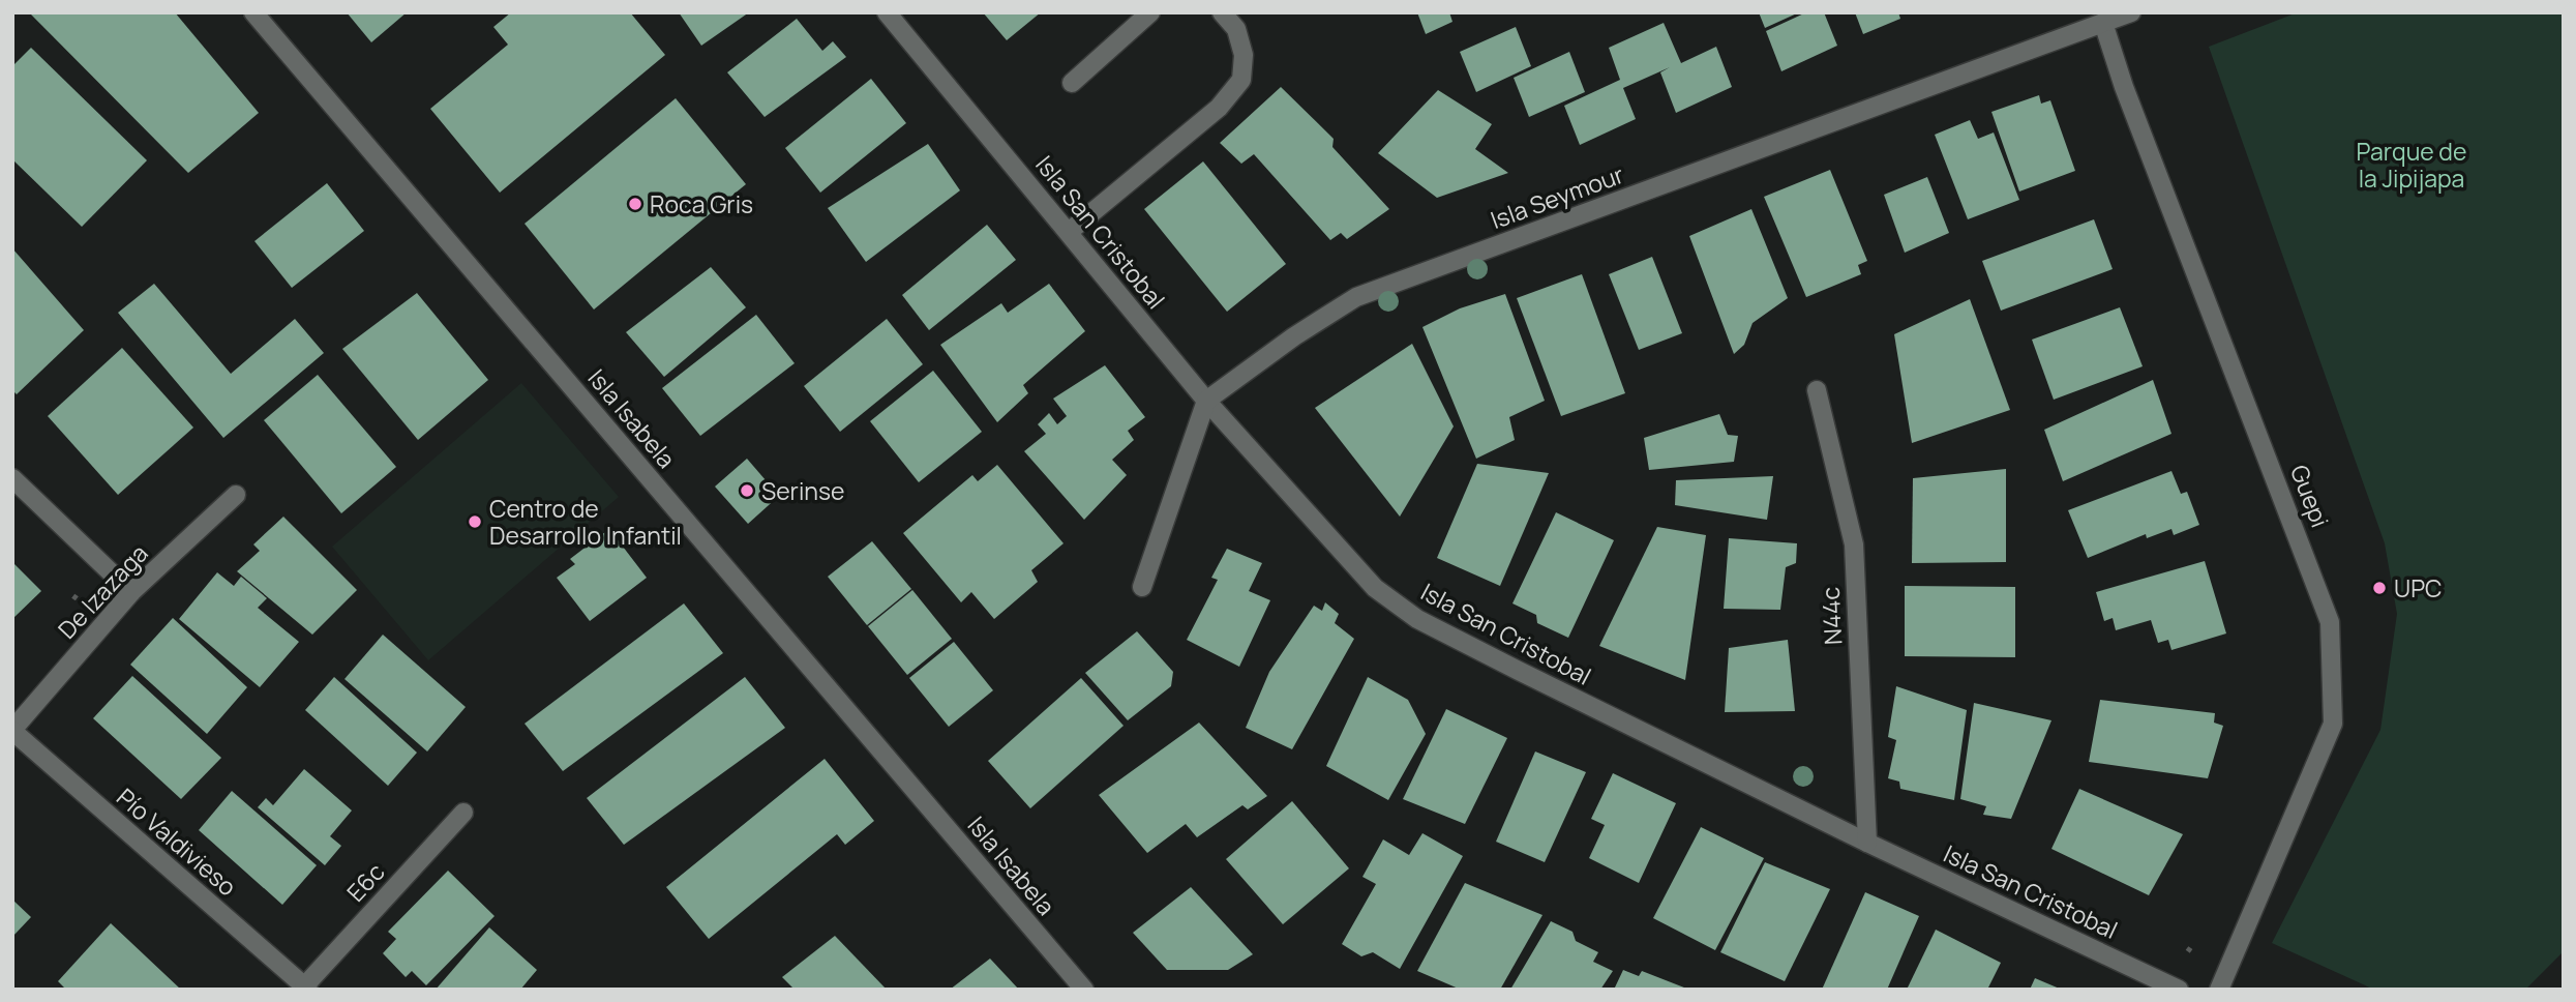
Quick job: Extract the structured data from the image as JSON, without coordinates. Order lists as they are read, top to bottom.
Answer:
{
  "streets": {
    "street": [
      "Isla Seymour",
      "Isla San Cristobal",
      "Isla Isabela",
      "Guepi",
      "De Izazaga",
      "N44c",
      "Pío Valdivieso",
      "E6c"
    ]
  },
  "crossings": [
    ["Isla Seymour", "Isla San Cristobal"],
    ["Isla Seymour", "Guepi"],
    ["Isla San Cristobal", "N44c"],
    ["De Izazaga", "Pío Valdivieso"],
    ["Pío Valdivieso", "E6c"]
  ],
  "parks": ["Parque de la Jipijapa"],
  "places": [
    "Roca Gris",
    "Serinse",
    "Centro de Desarrollo Infantil",
    "UPC"
  ]
}
